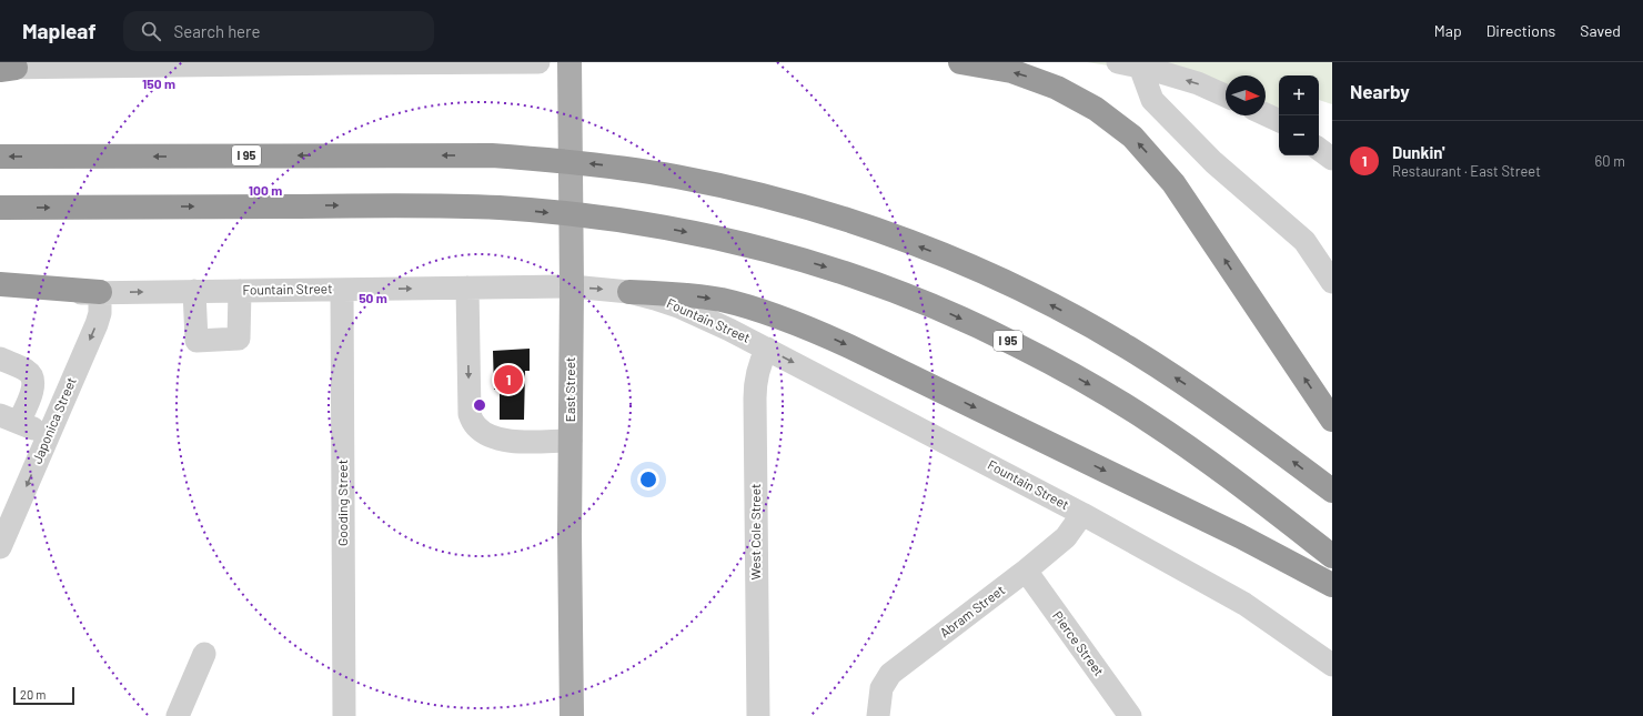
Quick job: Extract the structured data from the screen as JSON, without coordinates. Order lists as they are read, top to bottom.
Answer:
{
  "streets": {
    "highway": ["I 95"],
    "main road": ["East Street"],
    "street": [
      "Fountain Street",
      "Japonica Street",
      "Gooding Street",
      "West Cole Street",
      "Abram Street",
      "Pierce Street"
    ]
  },
  "crossings": [
    ["Fountain Street", "East Street"],
    ["Fountain Street", "Japonica Street"],
    ["Fountain Street", "Gooding Street"],
    ["Fountain Street", "West Cole Street"],
    ["Fountain Street", "Abram Street"],
    ["Abram Street", "Pierce Street"]
  ],
  "one_way": ["Fountain Street", "Japonica Street"],
  "scale_bar": "20 m",
  "north": "right",
  "page": {
    "header": "Mapleaf",
    "search": "Search here",
    "nav": ["Map", "Directions", "Saved"],
    "heading": "Nearby",
    "map_buttons": ["+", "−"],
    "list": [
      {
        "mark": "1",
        "name": "Dunkin'",
        "note": "Restaurant · East Street",
        "value": "60 m"
      }
    ],
    "pins": "1",
    "scale": "20 m"
  },
  "rings": ["150 m", "100 m", "50 m"]
}
